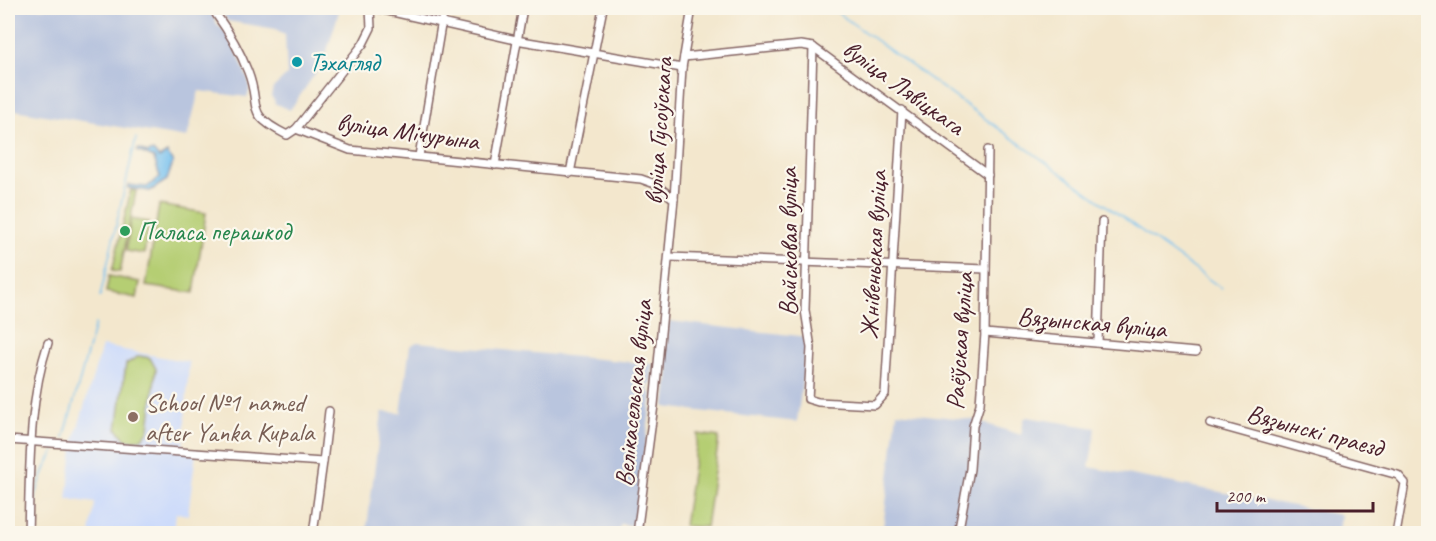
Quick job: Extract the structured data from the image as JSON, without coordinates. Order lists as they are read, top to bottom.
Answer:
{
  "streets": {
    "street": [
      "вуліца Лявіцкага",
      "вуліца Мічурына",
      "вуліца Гусоўскага",
      "Вайсковая вуліца",
      "Жнівеньская вуліца",
      "Вязынская вуліца",
      "Раёўская вуліца",
      "Велікасельская вуліца",
      "Вязынскі праезд"
    ]
  },
  "crossings": [
    ["вуліца Лявіцкага", "вуліца Гусоўскага"],
    ["вуліца Лявіцкага", "Вайсковая вуліца"],
    ["вуліца Лявіцкага", "Жнівеньская вуліца"],
    ["вуліца Лявіцкага", "Раёўская вуліца"],
    ["вуліца Мічурына", "вуліца Гусоўскага"],
    ["вуліца Гусоўскага", "Велікасельская вуліца"],
    ["Вайсковая вуліца", "Жнівеньская вуліца"],
    ["Вязынская вуліца", "Раёўская вуліца"]
  ],
  "places": ["Тэхагляд", "Паласа перашкод", "School №1 named after Yanka Kupala"],
  "scale_bar": "200 m"
}
